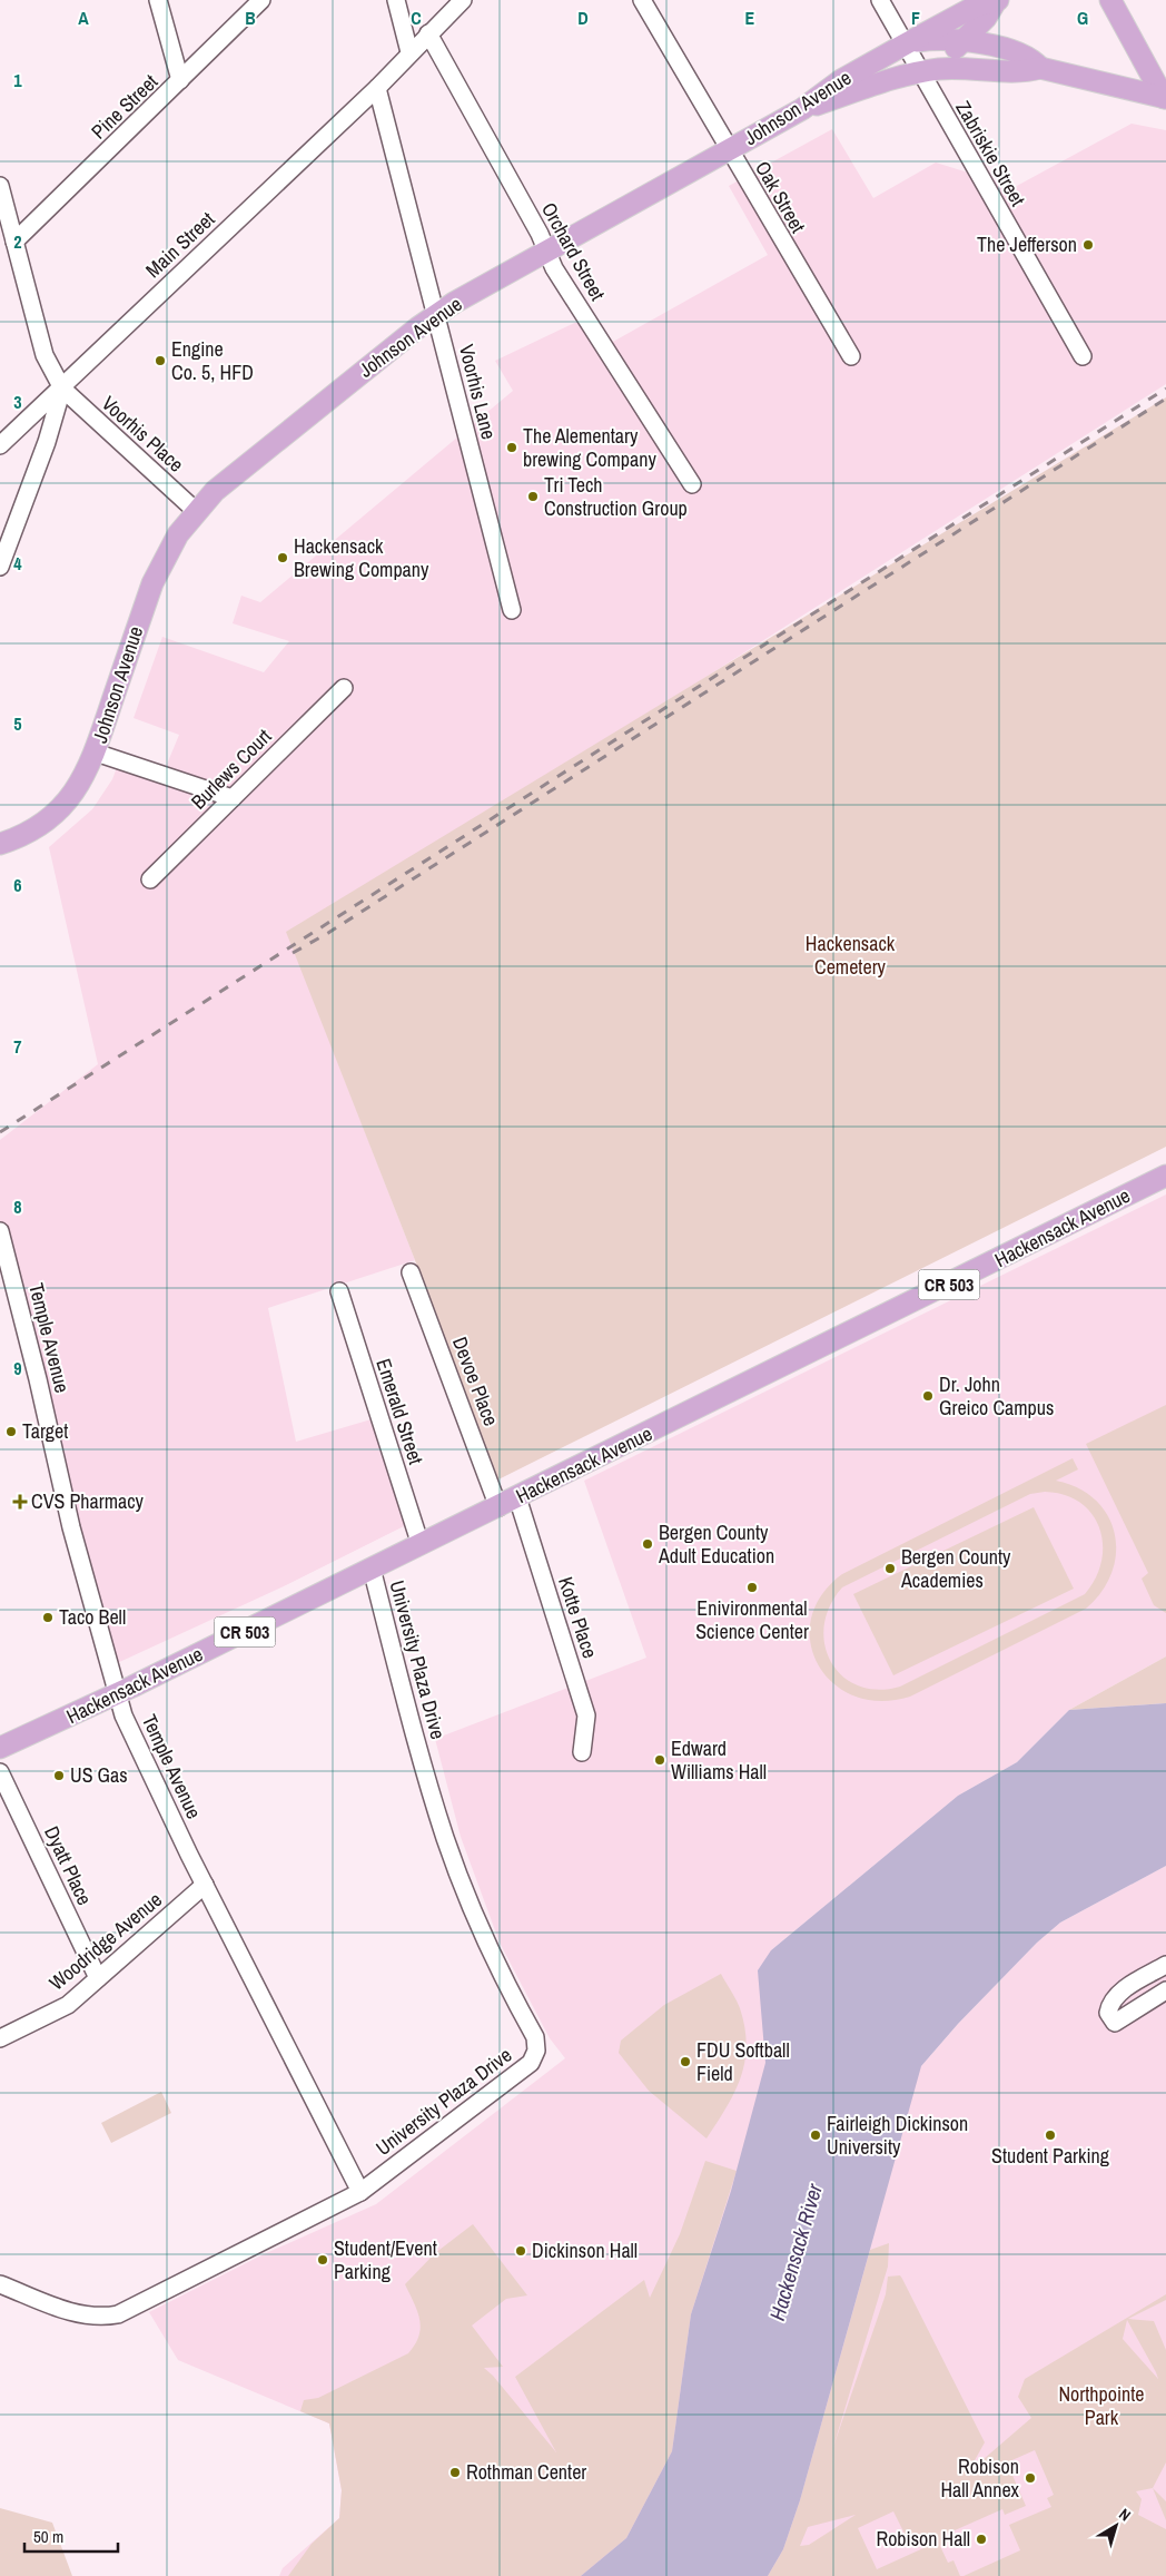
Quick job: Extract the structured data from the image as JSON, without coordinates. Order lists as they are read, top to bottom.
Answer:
{
  "streets": {
    "main road": ["Johnson Avenue", "Hackensack Avenue", "CR 503"],
    "street": [
      "Pine Street",
      "Zabriskie Street",
      "Oak Street",
      "Main Street",
      "Orchard Street",
      "Voorhis Lane",
      "Voorhis Place",
      "Burlews Court",
      "Temple Avenue",
      "Devoe Place",
      "Emerald Street",
      "Kotte Place",
      "University Plaza Drive",
      "Dyatt Place",
      "Woodridge Avenue"
    ]
  },
  "crossings": [
    ["Pine Street", "Voorhis Place"],
    ["Johnson Avenue", "Zabriskie Street"],
    ["Johnson Avenue", "Oak Street"],
    ["Johnson Avenue", "Orchard Street"],
    ["Johnson Avenue", "Voorhis Lane"],
    ["Johnson Avenue", "Voorhis Place"],
    ["Main Street", "Orchard Street"],
    ["Main Street", "Voorhis Lane"],
    ["Main Street", "Voorhis Place"],
    ["Hackensack Avenue", "Temple Avenue"],
    ["Hackensack Avenue", "Devoe Place"],
    ["Hackensack Avenue", "Emerald Street"],
    ["Hackensack Avenue", "Kotte Place"],
    ["Hackensack Avenue", "University Plaza Drive"],
    ["Temple Avenue", "University Plaza Drive"],
    ["Temple Avenue", "Woodridge Avenue"],
    ["Dyatt Place", "Woodridge Avenue"]
  ],
  "water": ["Hackensack River"],
  "parks": ["Hackensack Cemetery", "Northpointe Park"],
  "places": {
    "other": [
      "The Jefferson",
      "Engine Co. 5, HFD",
      "The Alementary brewing Company",
      "Tri Tech Construction Group",
      "Hackensack Brewing Company",
      "Dr. John Greico Campus",
      "Target",
      "Bergen County Adult Education",
      "Bergen County Academies",
      "Enivironmental Science Center",
      "Taco Bell",
      "Edward Williams Hall",
      "US Gas",
      "FDU Softball Field",
      "Fairleigh Dickinson University",
      "Student Parking",
      "Dickinson Hall",
      "Student/Event Parking",
      "Rothman Center",
      "Robison Hall Annex",
      "Robison Hall"
    ],
    "health": ["CVS Pharmacy"]
  },
  "scale_bar": "50 m",
  "north": "top right",
  "grid": {
    "columns": [
      "A",
      "B",
      "C",
      "D",
      "E",
      "F",
      "G"
    ],
    "rows": [
      "1",
      "2",
      "3",
      "4",
      "5",
      "6",
      "7",
      "8",
      "9"
    ]
  }
}
